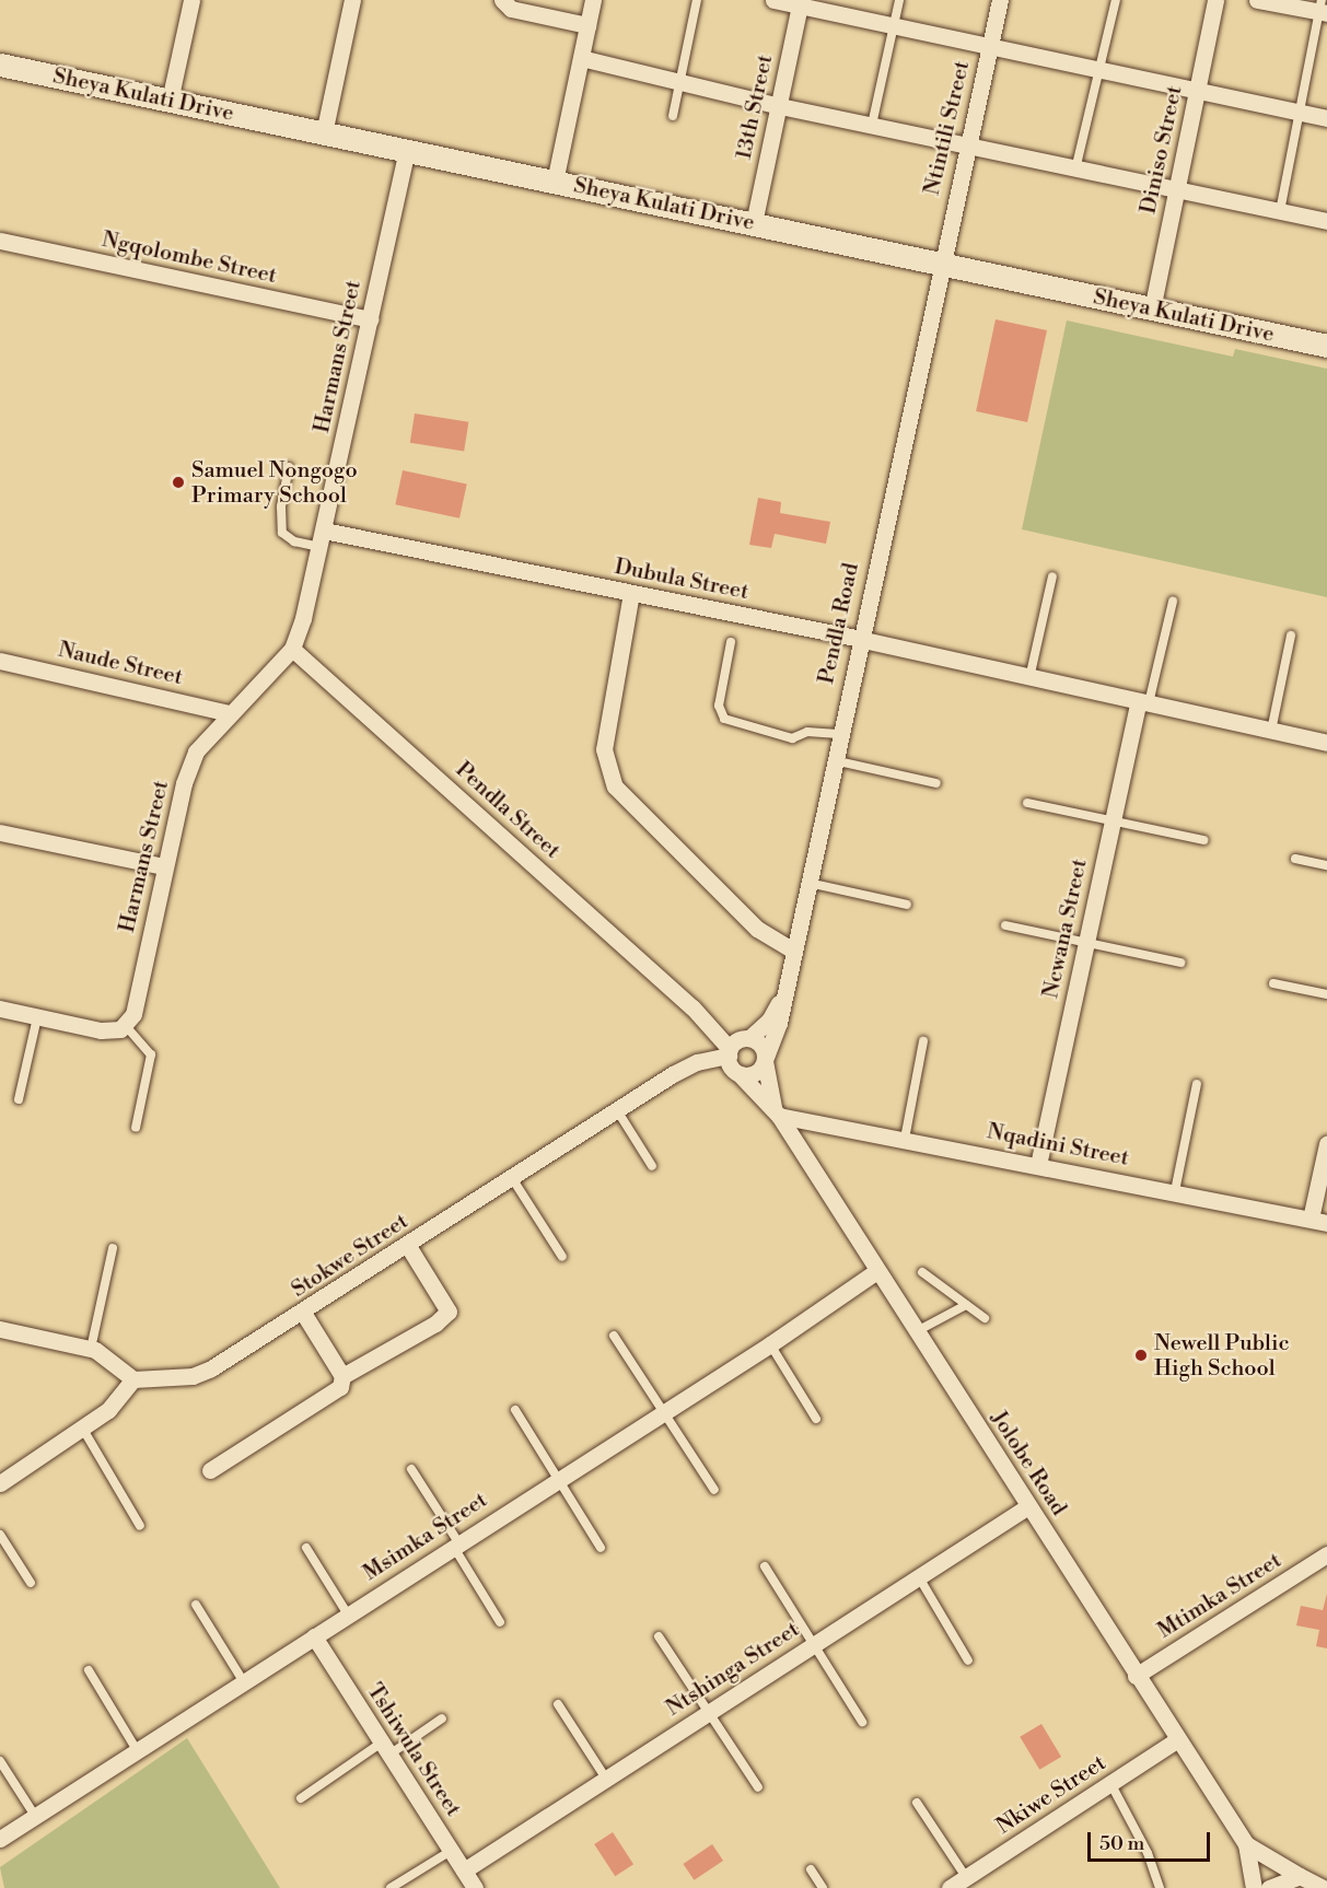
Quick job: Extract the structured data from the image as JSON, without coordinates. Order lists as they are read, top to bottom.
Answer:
{
  "streets": {
    "street": [
      "Sheya Kulati Drive",
      "13th Street",
      "Ntintili Street",
      "Diniso Street",
      "Ngqolombe Street",
      "Harmans Street",
      "Dubula Street",
      "Pendla Road",
      "Naude Street",
      "Pendla Street",
      "Ncwana Street",
      "Nqadini Street",
      "Stokwe Street",
      "Jolobe Road",
      "Msimka Street",
      "Mtimka Street",
      "Ntshinga Street",
      "Tshiwula Street",
      "Nkiwe Street"
    ]
  },
  "crossings": [
    ["Sheya Kulati Drive", "13th Street"],
    ["Sheya Kulati Drive", "Ntintili Street"],
    ["Sheya Kulati Drive", "Diniso Street"],
    ["Sheya Kulati Drive", "Harmans Street"],
    ["Sheya Kulati Drive", "Pendla Road"],
    ["Ntintili Street", "Pendla Road"],
    ["Ngqolombe Street", "Harmans Street"],
    ["Harmans Street", "Dubula Street"],
    ["Harmans Street", "Naude Street"],
    ["Harmans Street", "Pendla Street"],
    ["Dubula Street", "Pendla Road"],
    ["Dubula Street", "Ncwana Street"],
    ["Pendla Road", "Pendla Street"],
    ["Pendla Road", "Stokwe Street"],
    ["Pendla Road", "Jolobe Road"],
    ["Pendla Street", "Stokwe Street"],
    ["Pendla Street", "Jolobe Road"],
    ["Ncwana Street", "Nqadini Street"],
    ["Nqadini Street", "Jolobe Road"],
    ["Stokwe Street", "Jolobe Road"],
    ["Jolobe Road", "Msimka Street"],
    ["Jolobe Road", "Mtimka Street"],
    ["Jolobe Road", "Ntshinga Street"],
    ["Jolobe Road", "Nkiwe Street"],
    ["Msimka Street", "Tshiwula Street"],
    ["Ntshinga Street", "Tshiwula Street"]
  ],
  "places": ["Samuel Nongogo Primary School", "Newell Public High School"],
  "scale_bar": "50 m"
}
